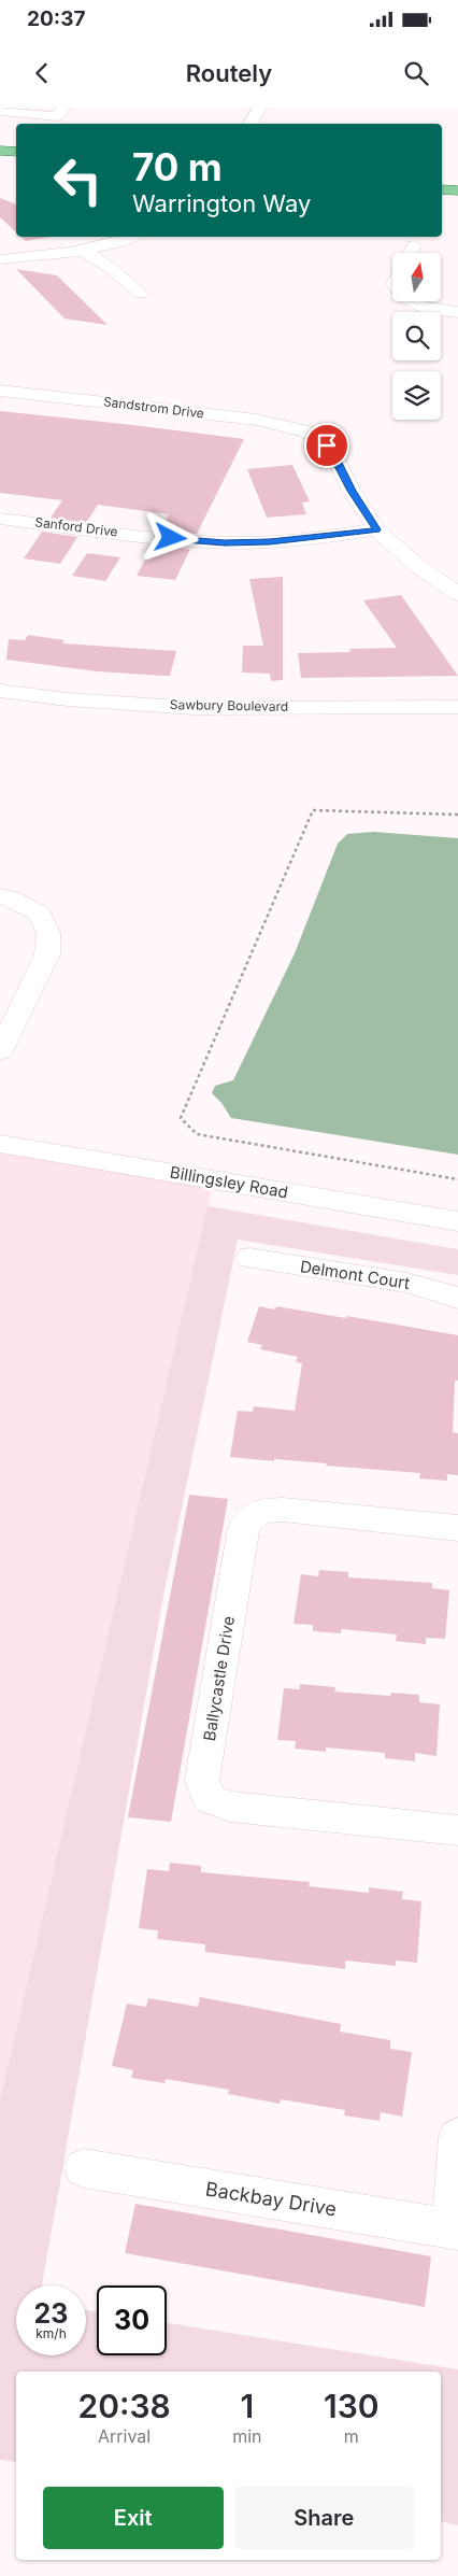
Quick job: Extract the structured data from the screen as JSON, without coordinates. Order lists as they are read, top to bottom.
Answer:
{
  "streets": {
    "street": [
      "Sandstrom Drive",
      "Sanford Drive",
      "Sawbury Boulevard",
      "Billingsley Road",
      "Delmont Court",
      "Ballycastle Drive",
      "Backbay Drive"
    ]
  },
  "crossings": [
    ["Sandstrom Drive", "Sanford Drive"]
  ],
  "north": "top",
  "page": {
    "status": "20:37",
    "header": "Routely",
    "turn": ["70 m", "Warrington Way"],
    "speed": "23 km/h",
    "limit": "30",
    "eta": [
      "20:38",
      "Arrival",
      "1",
      "min",
      "130",
      "m"
    ],
    "buttons": ["Exit", "Share"]
  }
}
